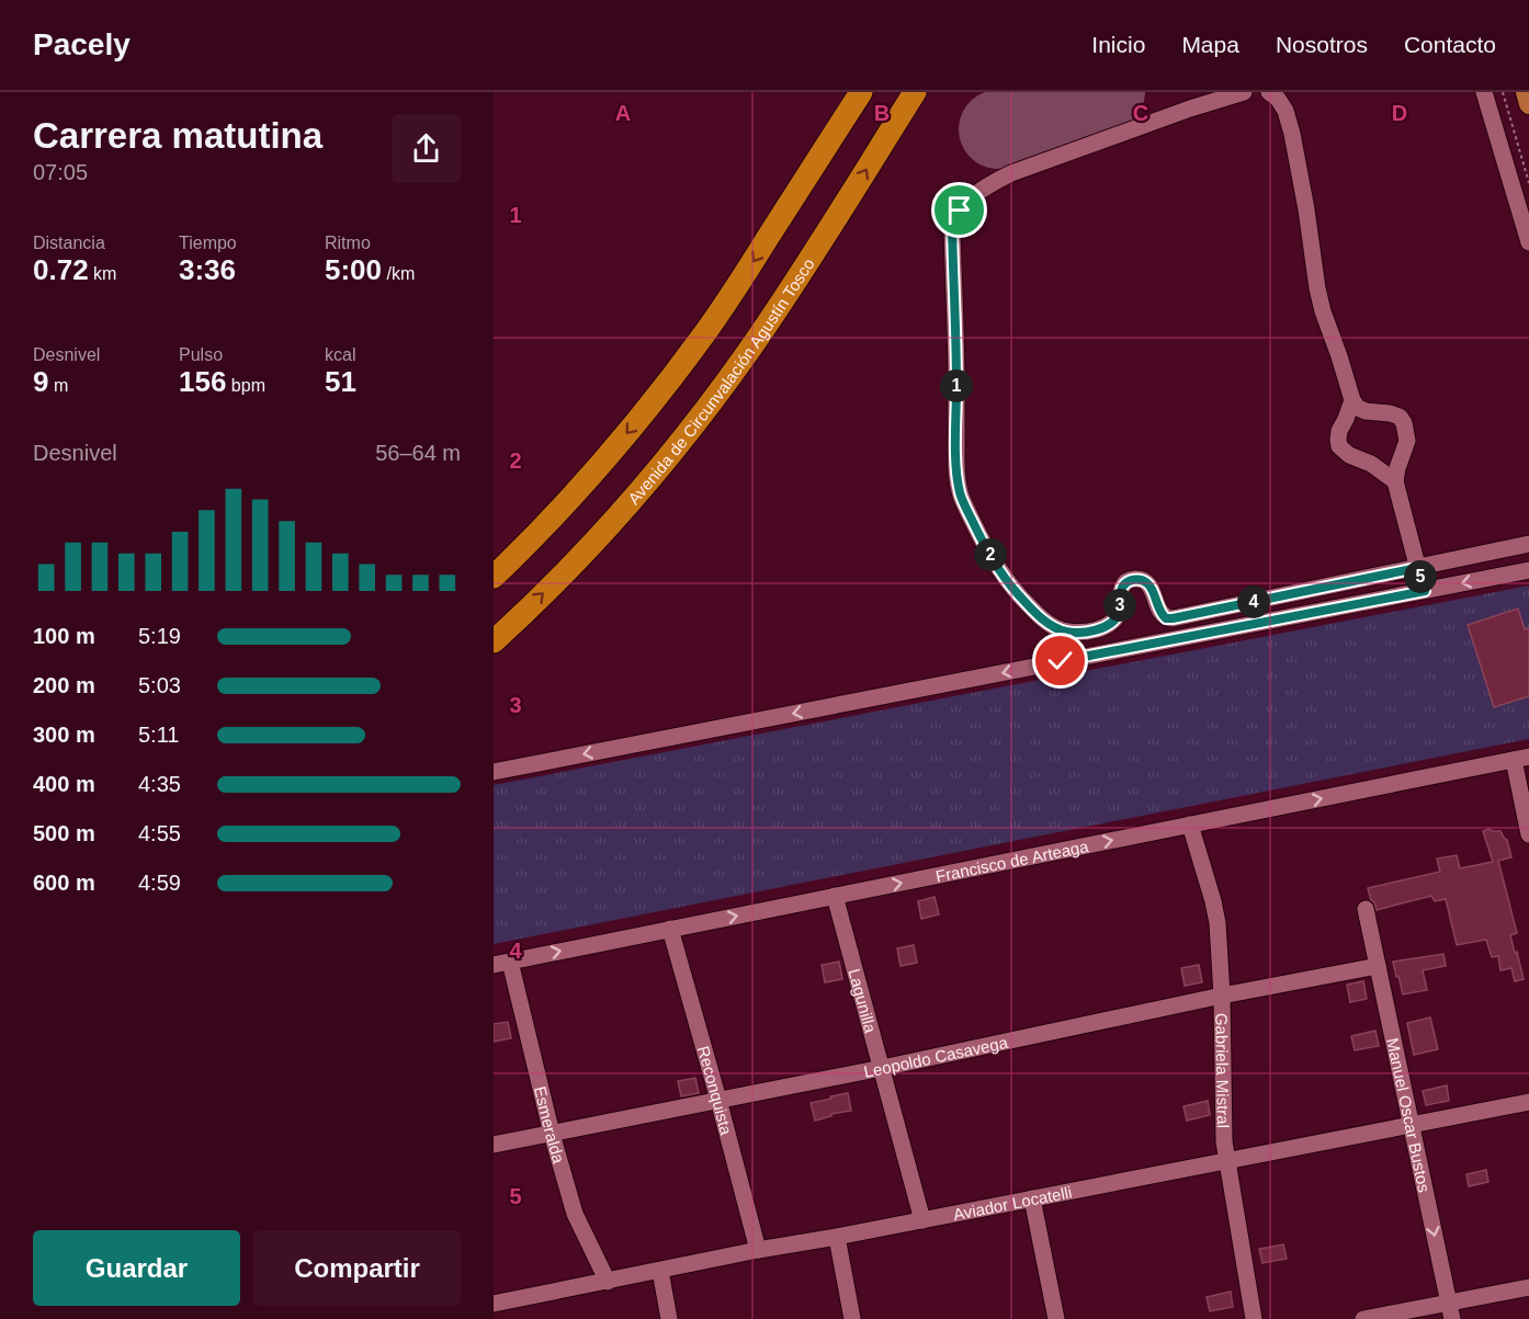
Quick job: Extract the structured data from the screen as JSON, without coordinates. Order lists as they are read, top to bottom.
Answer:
{
  "streets": {
    "highway": ["Avenida de Circunvalación Agustín Tosco"],
    "street": [
      "Francisco de Arteaga",
      "Lagunilla",
      "Leopoldo Casavega",
      "Gabriela Mistral",
      "Reconquista",
      "Manuel Oscar Bustos",
      "Esmeralda",
      "Aviador Locatelli"
    ]
  },
  "crossings": [
    ["Francisco de Arteaga", "Lagunilla"],
    ["Francisco de Arteaga", "Gabriela Mistral"],
    ["Francisco de Arteaga", "Reconquista"],
    ["Francisco de Arteaga", "Esmeralda"],
    ["Lagunilla", "Leopoldo Casavega"],
    ["Lagunilla", "Aviador Locatelli"],
    ["Leopoldo Casavega", "Gabriela Mistral"],
    ["Leopoldo Casavega", "Reconquista"],
    ["Leopoldo Casavega", "Manuel Oscar Bustos"],
    ["Leopoldo Casavega", "Esmeralda"],
    ["Gabriela Mistral", "Aviador Locatelli"],
    ["Reconquista", "Aviador Locatelli"],
    ["Manuel Oscar Bustos", "Aviador Locatelli"],
    ["Esmeralda", "Aviador Locatelli"]
  ],
  "one_way": ["Francisco de Arteaga", "Manuel Oscar Bustos"],
  "page": {
    "header": "Pacely",
    "nav": [
      "Inicio",
      "Mapa",
      "Nosotros",
      "Contacto"
    ],
    "heading": ["Carrera matutina", "07:05"],
    "stats": [
      ["Distancia", "0.72 km"],
      ["Tiempo", "3:36"],
      ["Ritmo", "5:00 /km"],
      ["Desnivel", "9 m"],
      ["Pulso", "156 bpm"],
      ["kcal", "51"]
    ],
    "pins": [
      "1",
      "2",
      "5",
      "4",
      "3"
    ],
    "chart": ["Desnivel", "56–64 m"],
    "list": [
      {
        "name": "100 m",
        "note": "5:19"
      },
      {
        "name": "200 m",
        "note": "5:03"
      },
      {
        "name": "300 m",
        "note": "5:11"
      },
      {
        "name": "400 m",
        "note": "4:35"
      },
      {
        "name": "500 m",
        "note": "4:55"
      },
      {
        "name": "600 m",
        "note": "4:59"
      }
    ],
    "buttons": ["Guardar", "Compartir"]
  },
  "grid": {
    "columns": [
      "A",
      "B",
      "C",
      "D"
    ],
    "rows": [
      "1",
      "2",
      "3",
      "4",
      "5"
    ]
  }
}
